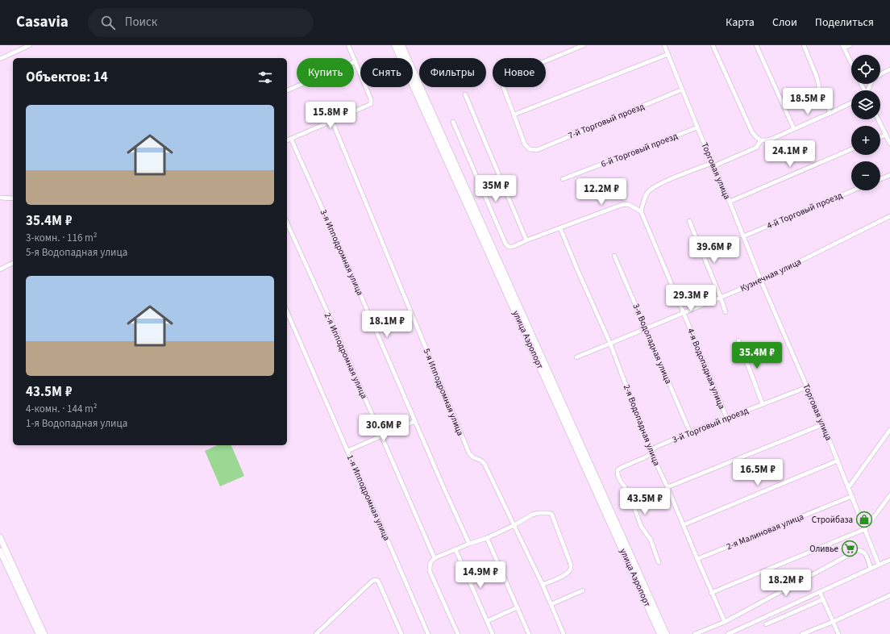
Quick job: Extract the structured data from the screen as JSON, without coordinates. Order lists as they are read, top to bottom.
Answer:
{
  "streets": {
    "main road": ["улица Аэропорт"],
    "street": [
      "7-й Торговый проезд",
      "6-й Торговый проезд",
      "Торговая улица",
      "4-й Торговый проезд",
      "3-я Ипподромная улица",
      "Кузнечная улица",
      "3-я Водопадная улица",
      "2-я Ипподромная улица",
      "4-я Водопадная улица",
      "5-я Ипподромная улица",
      "2-я Водопадная улица",
      "3-й Торговый проезд",
      "1-я Ипподромная улица",
      "2-я Малиновая улица"
    ]
  },
  "crossings": [
    ["7-й Торговый проезд", "Торговая улица"],
    ["6-й Торговый проезд", "Торговая улица"],
    ["Торговая улица", "4-й Торговый проезд"],
    ["Торговая улица", "Кузнечная улица"],
    ["Торговая улица", "3-й Торговый проезд"],
    ["Торговая улица", "2-я Малиновая улица"],
    ["Кузнечная улица", "3-я Водопадная улица"],
    ["Кузнечная улица", "4-я Водопадная улица"],
    ["Кузнечная улица", "2-я Водопадная улица"],
    ["3-я Водопадная улица", "3-й Торговый проезд"],
    ["4-я Водопадная улица", "3-й Торговый проезд"],
    ["2-я Водопадная улица", "3-й Торговый проезд"],
    ["2-я Водопадная улица", "2-я Малиновая улица"]
  ],
  "places": {
    "shop": ["Стройбаза"],
    "supermarket": ["Оливье"]
  },
  "page": {
    "header": "Casavia",
    "search": "Поиск",
    "nav": ["Карта", "Слои", "Поделиться"],
    "map_buttons": ["+", "−"],
    "chip": [
      "Купить",
      "Снять",
      "Фильтры",
      "Новое"
    ],
    "heading": "Объектов: 14",
    "price": [
      "18.5M ₽",
      "15.8M ₽",
      "24.1M ₽",
      "35M ₽",
      "12.2M ₽",
      "39.6M ₽",
      "29.3M ₽",
      "18.1M ₽",
      "35.4M ₽",
      "30.6M ₽",
      "16.5M ₽",
      "43.5M ₽",
      "14.9M ₽",
      "18.2M ₽"
    ],
    "list": [
      {
        "name": "35.4M ₽",
        "note": "3-комн. · 116 m² · 5-я Водопадная улица"
      },
      {
        "name": "43.5M ₽",
        "note": "4-комн. · 144 m² · 1-я Водопадная улица"
      }
    ]
  }
}
